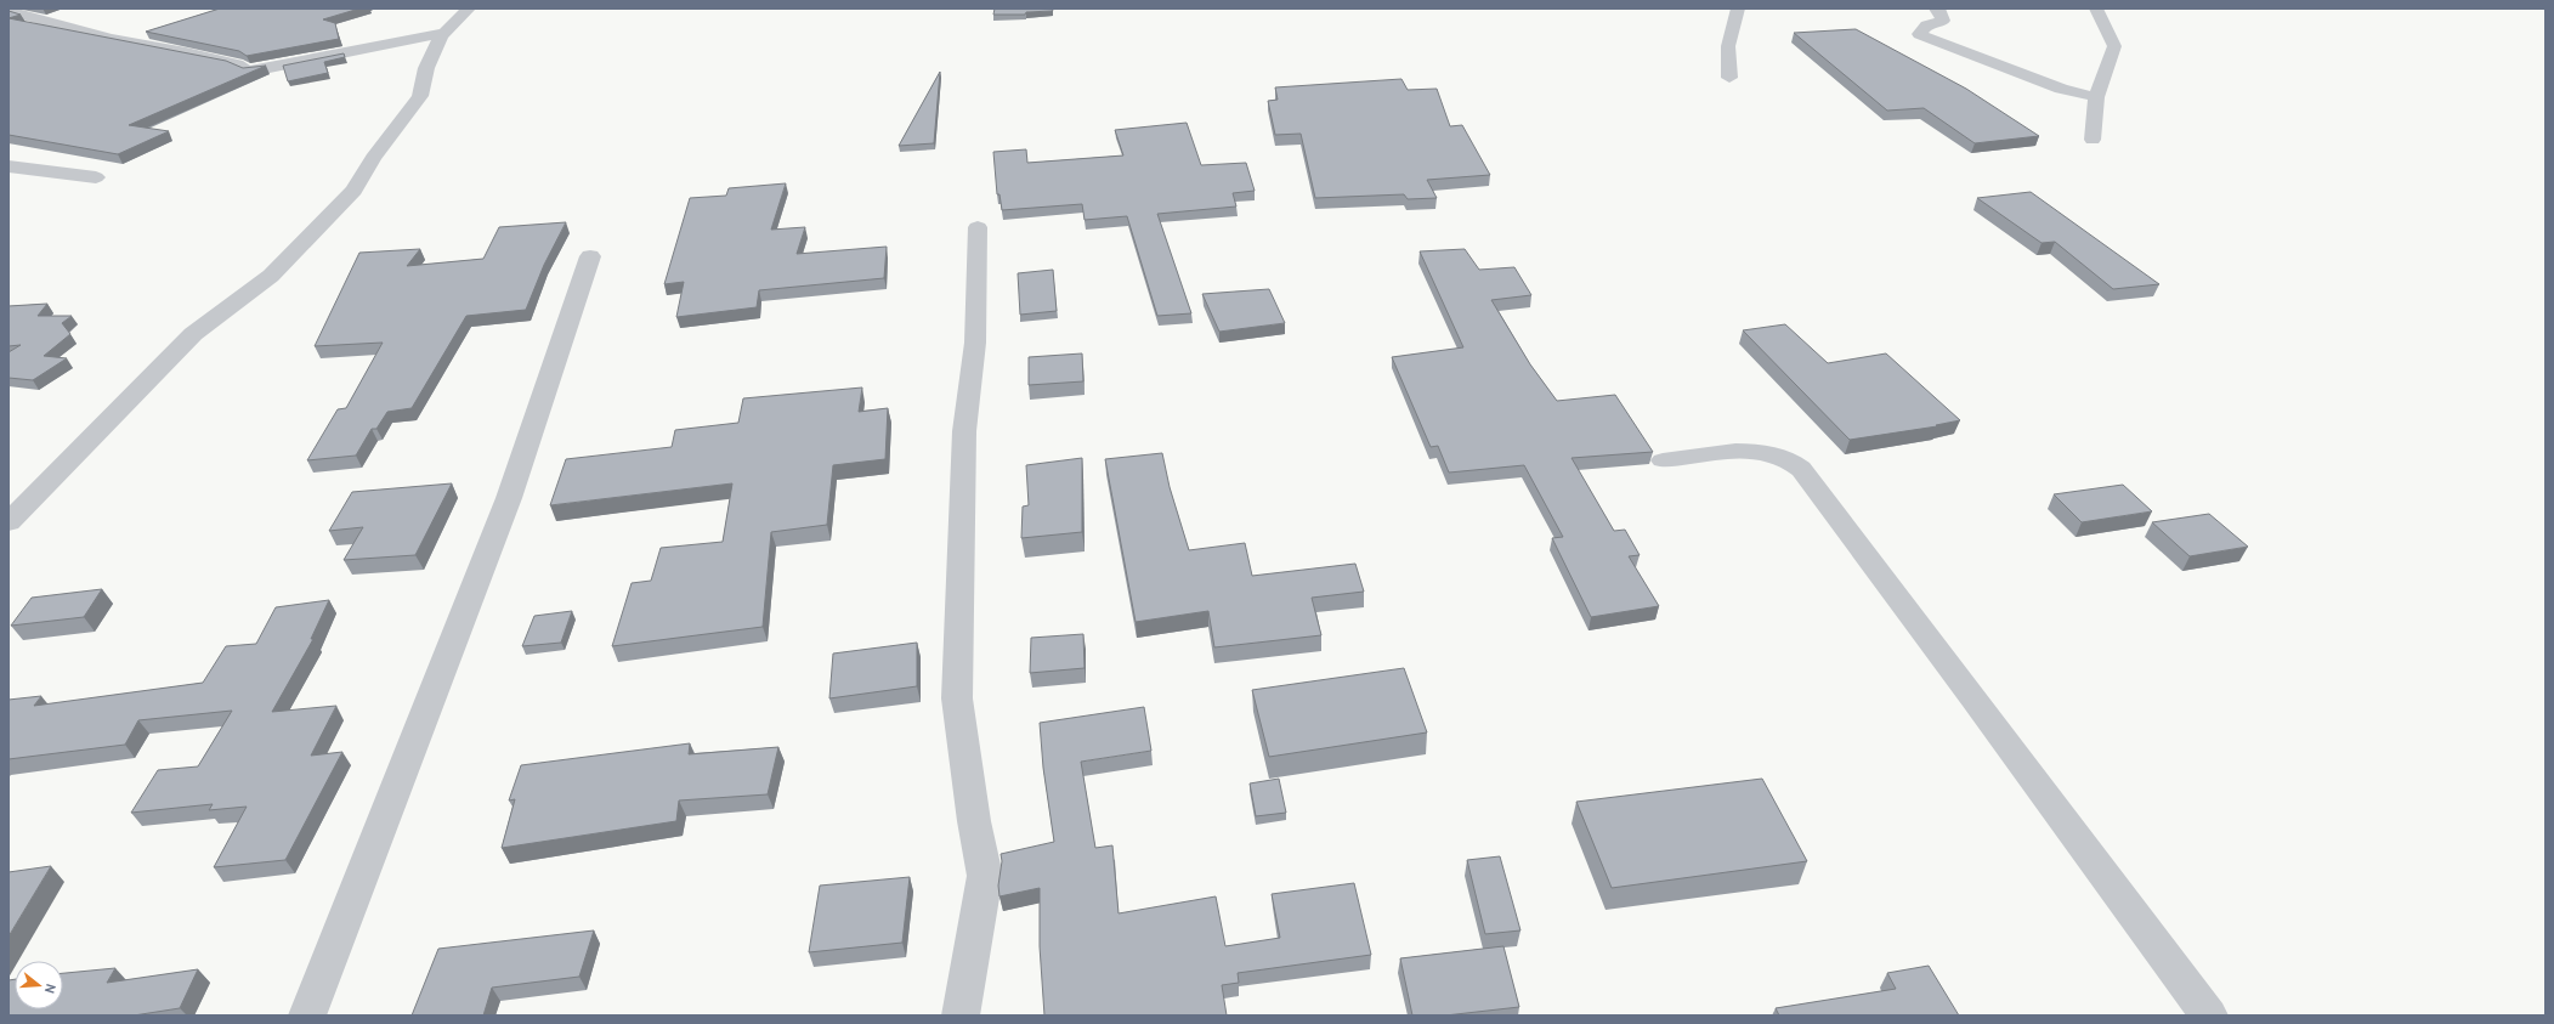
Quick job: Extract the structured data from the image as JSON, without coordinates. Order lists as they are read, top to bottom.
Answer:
{
  "north": "right"
}
